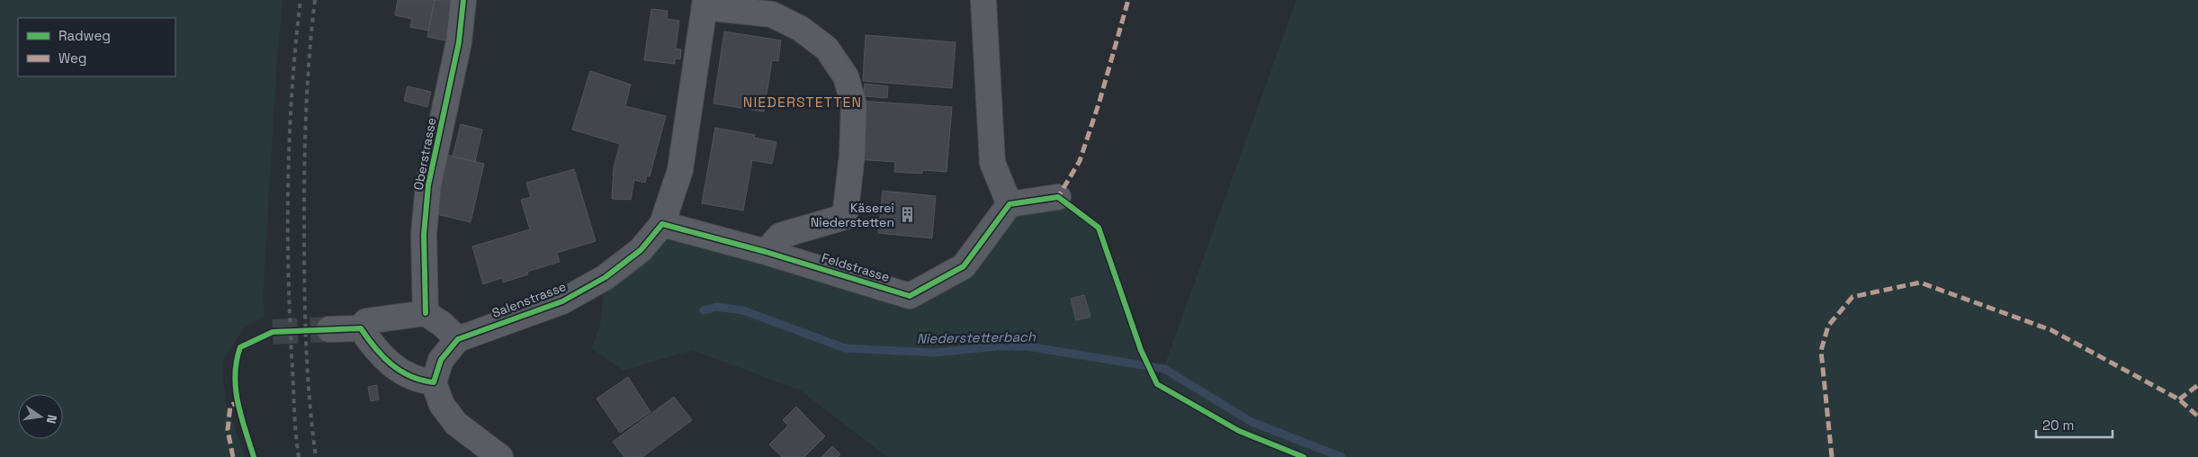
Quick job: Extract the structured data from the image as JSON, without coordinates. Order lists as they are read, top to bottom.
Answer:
{
  "streets": {
    "street": ["Oberstrasse", "Feldstrasse", "Salenstrasse"]
  },
  "crossings": [
    ["Feldstrasse", "Salenstrasse"]
  ],
  "districts": ["NIEDERSTETTEN"],
  "water": ["Niederstetterbach"],
  "places": {
    "building": ["Käserei Niederstetten"]
  },
  "legend": ["Radweg", "Weg"],
  "scale_bar": "20 m",
  "north": "right"
}
